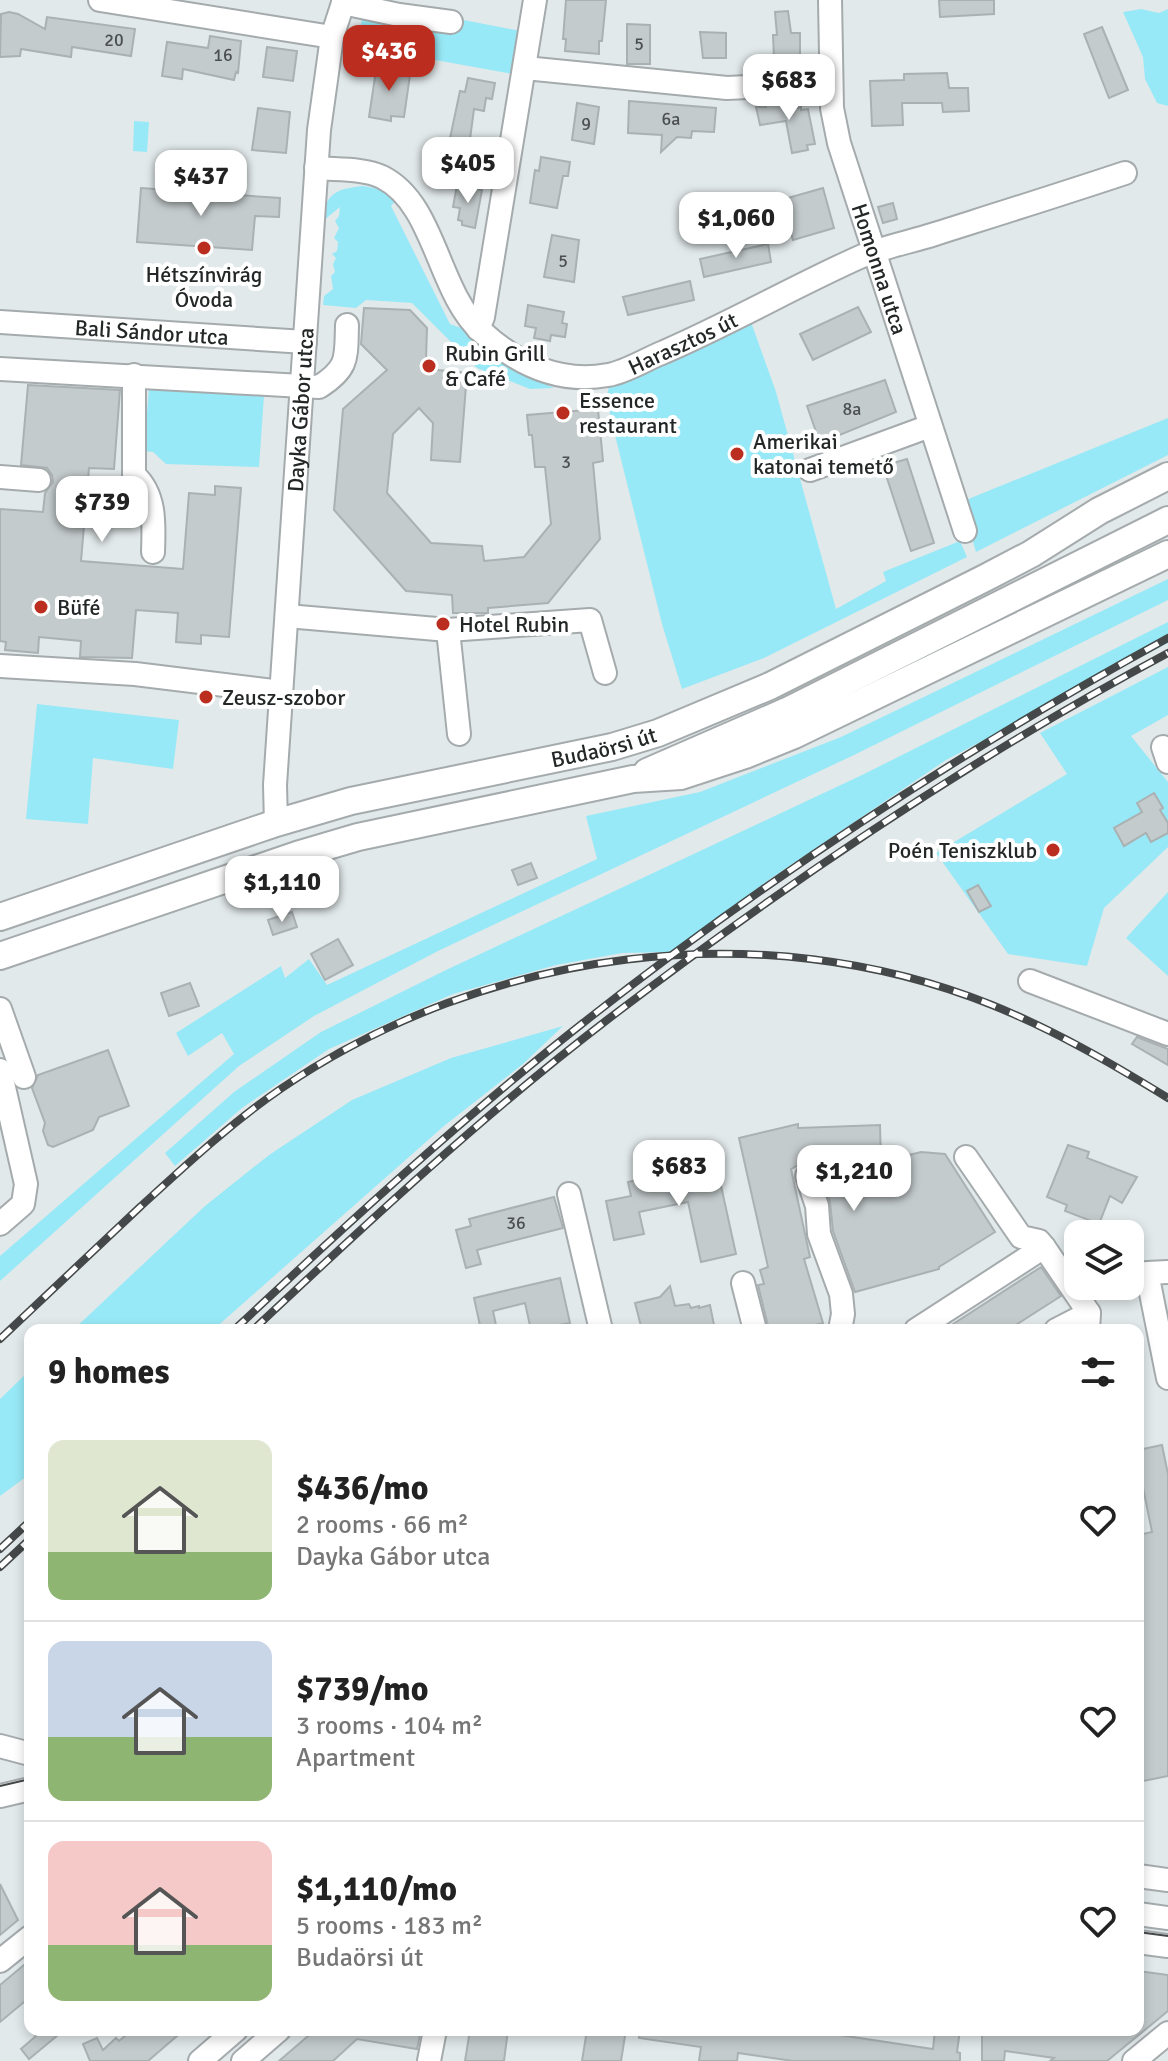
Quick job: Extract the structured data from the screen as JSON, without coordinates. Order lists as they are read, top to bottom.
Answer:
{
  "streets": {
    "main road": ["Budaörsi út"],
    "street": [
      "Homonna utca",
      "Bali Sándor utca",
      "Harasztos út",
      "Dayka Gábor utca"
    ]
  },
  "crossings": [
    ["Homonna utca", "Harasztos út"],
    ["Bali Sándor utca", "Dayka Gábor utca"],
    ["Harasztos út", "Dayka Gábor utca"],
    ["Dayka Gábor utca", "Budaörsi út"]
  ],
  "places": [
    "Hétszínvirág Óvoda",
    "Rubin Grill & Café",
    "Essence restaurant",
    "Amerikai katonai temető",
    "Büfé",
    "Hotel Rubin",
    "Zeusz-szobor",
    "Poén Teniszklub"
  ],
  "house_numbers": [
    "20",
    "5",
    "16",
    "6a",
    "9",
    "5",
    "8a",
    "3",
    "36"
  ],
  "page": {
    "price": [
      "$436",
      "$683",
      "$405",
      "$437",
      "$1,060",
      "$739",
      "$1,110",
      "$683",
      "$1,210"
    ],
    "heading": "9 homes",
    "list": [
      {
        "name": "$436/mo",
        "note": "2 rooms · 66 m² · Dayka Gábor utca"
      },
      {
        "name": "$739/mo",
        "note": "3 rooms · 104 m² · Apartment"
      },
      {
        "name": "$1,110/mo",
        "note": "5 rooms · 183 m² · Budaörsi út"
      }
    ]
  }
}
